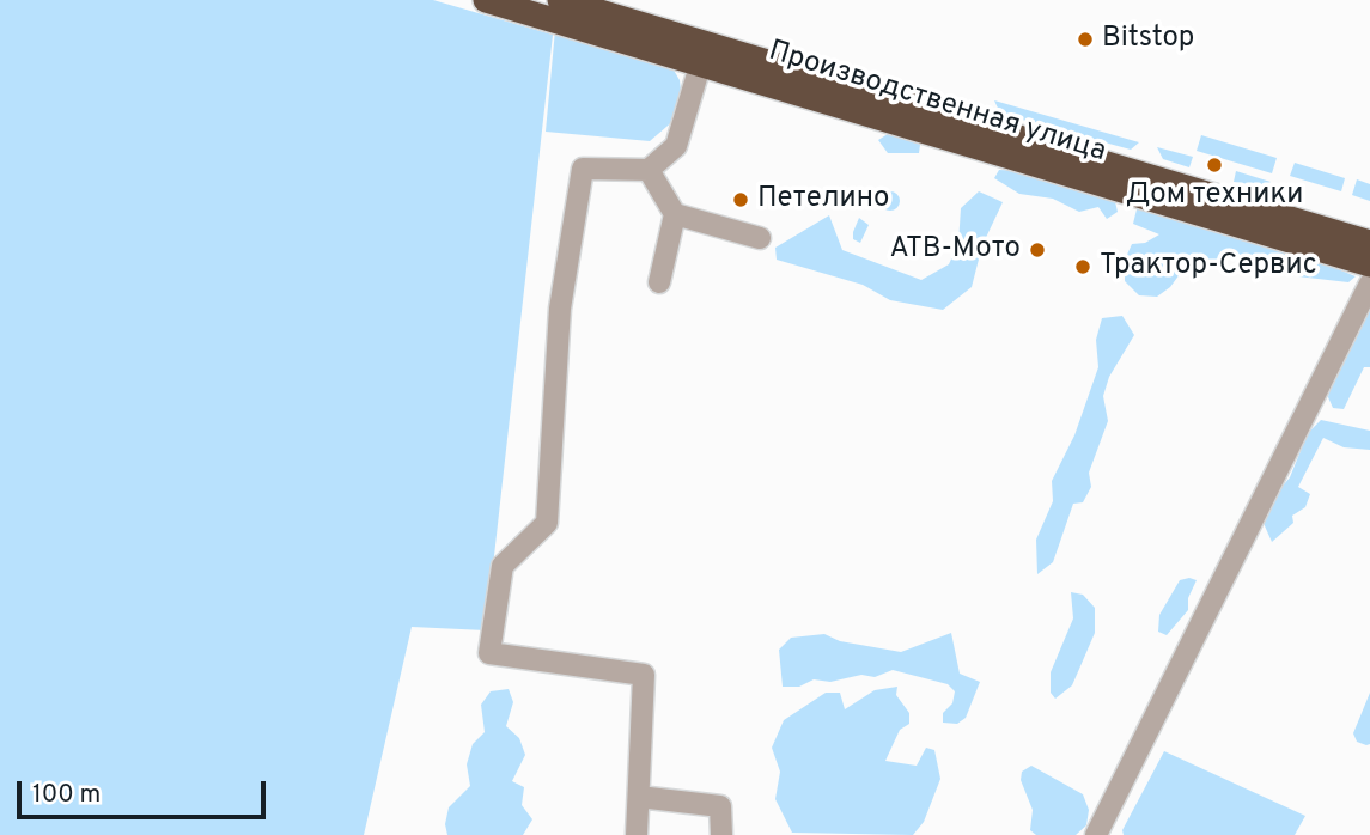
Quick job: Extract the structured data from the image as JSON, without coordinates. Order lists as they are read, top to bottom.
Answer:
{
  "streets": {
    "highway": ["Производственная улица"]
  },
  "places": [
    "Bitstop",
    "Дом техники",
    "Петелино",
    "АТВ-Мото",
    "Трактор-Сервис"
  ],
  "scale_bar": "100 m"
}
